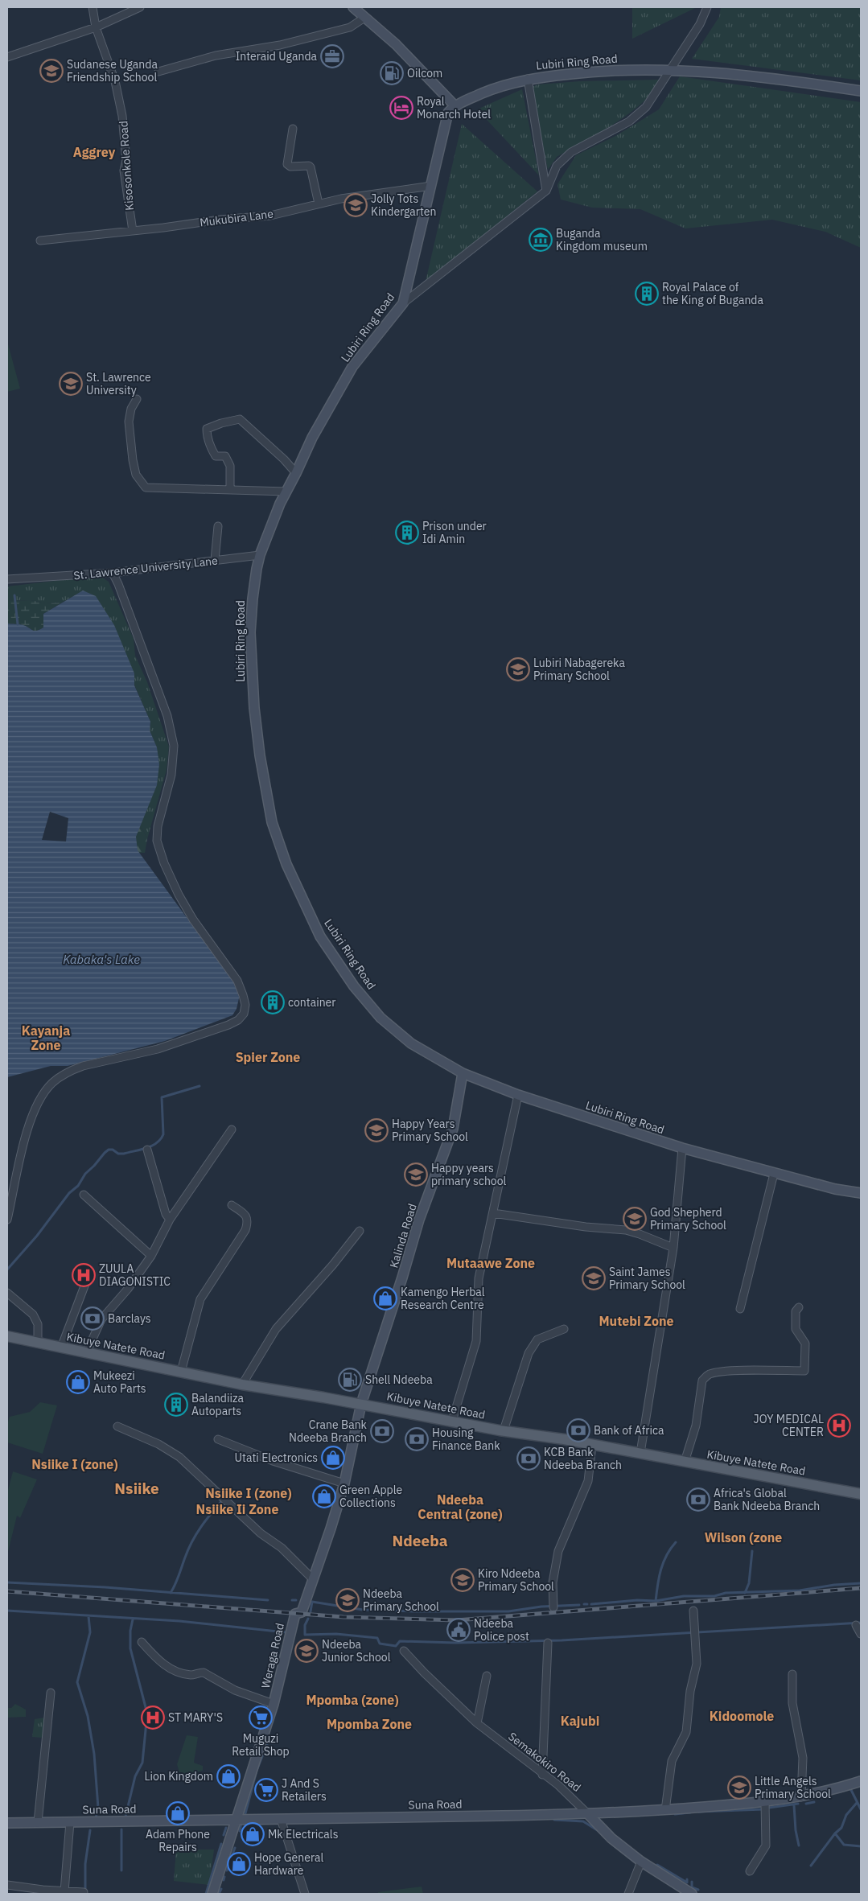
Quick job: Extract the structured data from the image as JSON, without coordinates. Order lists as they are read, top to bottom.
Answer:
{
  "streets": {
    "main road": [
      "Lubiri Ring Road",
      "Kalinda Road",
      "Kibuye Natete Road",
      "Weraga Road",
      "Semakokiro Road",
      "Suna Road"
    ],
    "street": ["Kisosonkole Road", "Mukubira Lane", "St. Lawrence University Lane"]
  },
  "crossings": [
    ["Lubiri Ring Road", "Mukubira Lane"],
    ["Lubiri Ring Road", "St. Lawrence University Lane"],
    ["Lubiri Ring Road", "Kalinda Road"],
    ["Kisosonkole Road", "Mukubira Lane"],
    ["Kalinda Road", "Kibuye Natete Road"],
    ["Kalinda Road", "Weraga Road"],
    ["Kibuye Natete Road", "Weraga Road"],
    ["Weraga Road", "Suna Road"],
    ["Semakokiro Road", "Suna Road"]
  ],
  "districts": [
    "Aggrey",
    "Kayanja Zone",
    "Spier Zone",
    "Mutaawe Zone",
    "Mutebi Zone",
    "Nsiike I (zone)",
    "Nsiike",
    "Nsiike I (zone)",
    "Ndeeba Central (zone)",
    "Nsiike Ii Zone",
    "Wilson (zone",
    "Ndeeba",
    "Mpomba (zone)",
    "Kidoomole",
    "Kajubi",
    "Mpomba Zone"
  ],
  "water": ["Kabaka's Lake"],
  "places": {
    "office": ["Interaid Uganda"],
    "school or university": [
      "Sudanese Uganda Friendship School",
      "Jolly Tots Kindergarten",
      "St. Lawrence University",
      "Lubiri Nabagereka Primary School",
      "Happy Years Primary School",
      "Happy years primary school",
      "God Shepherd Primary School",
      "Saint James Primary School",
      "Kiro Ndeeba Primary School",
      "Ndeeba Primary School",
      "Ndeeba Junior School",
      "Little Angels Primary School"
    ],
    "fuel station": ["Oilcom", "Shell Ndeeba"],
    "hotel": ["Royal Monarch Hotel"],
    "museum": ["Buganda Kingdom museum"],
    "building": [
      "Royal Palace of the King of Buganda",
      "Prison under Idi Amin",
      "container",
      "Balandiiza Autoparts"
    ],
    "hospital": ["ZUULA DIAGONISTIC", "JOY MEDICAL CENTER", "ST MARY'S"],
    "shop": [
      "Kamengo Herbal Research Centre",
      "Mukeezi Auto Parts",
      "Utati Electronics",
      "Green Apple Collections",
      "Lion Kingdom",
      "Adam Phone Repairs",
      "Mk Electricals",
      "Hope General Hardware"
    ],
    "bank": [
      "Barclays",
      "Bank of Africa",
      "Crane Bank Ndeeba Branch",
      "Housing Finance Bank",
      "KCB Bank Ndeeba Branch",
      "Africa's Global Bank Ndeeba Branch"
    ],
    "public building": ["Ndeeba Police post"],
    "supermarket": ["Muguzi Retail Shop", "J And S Retailers"]
  }
}
